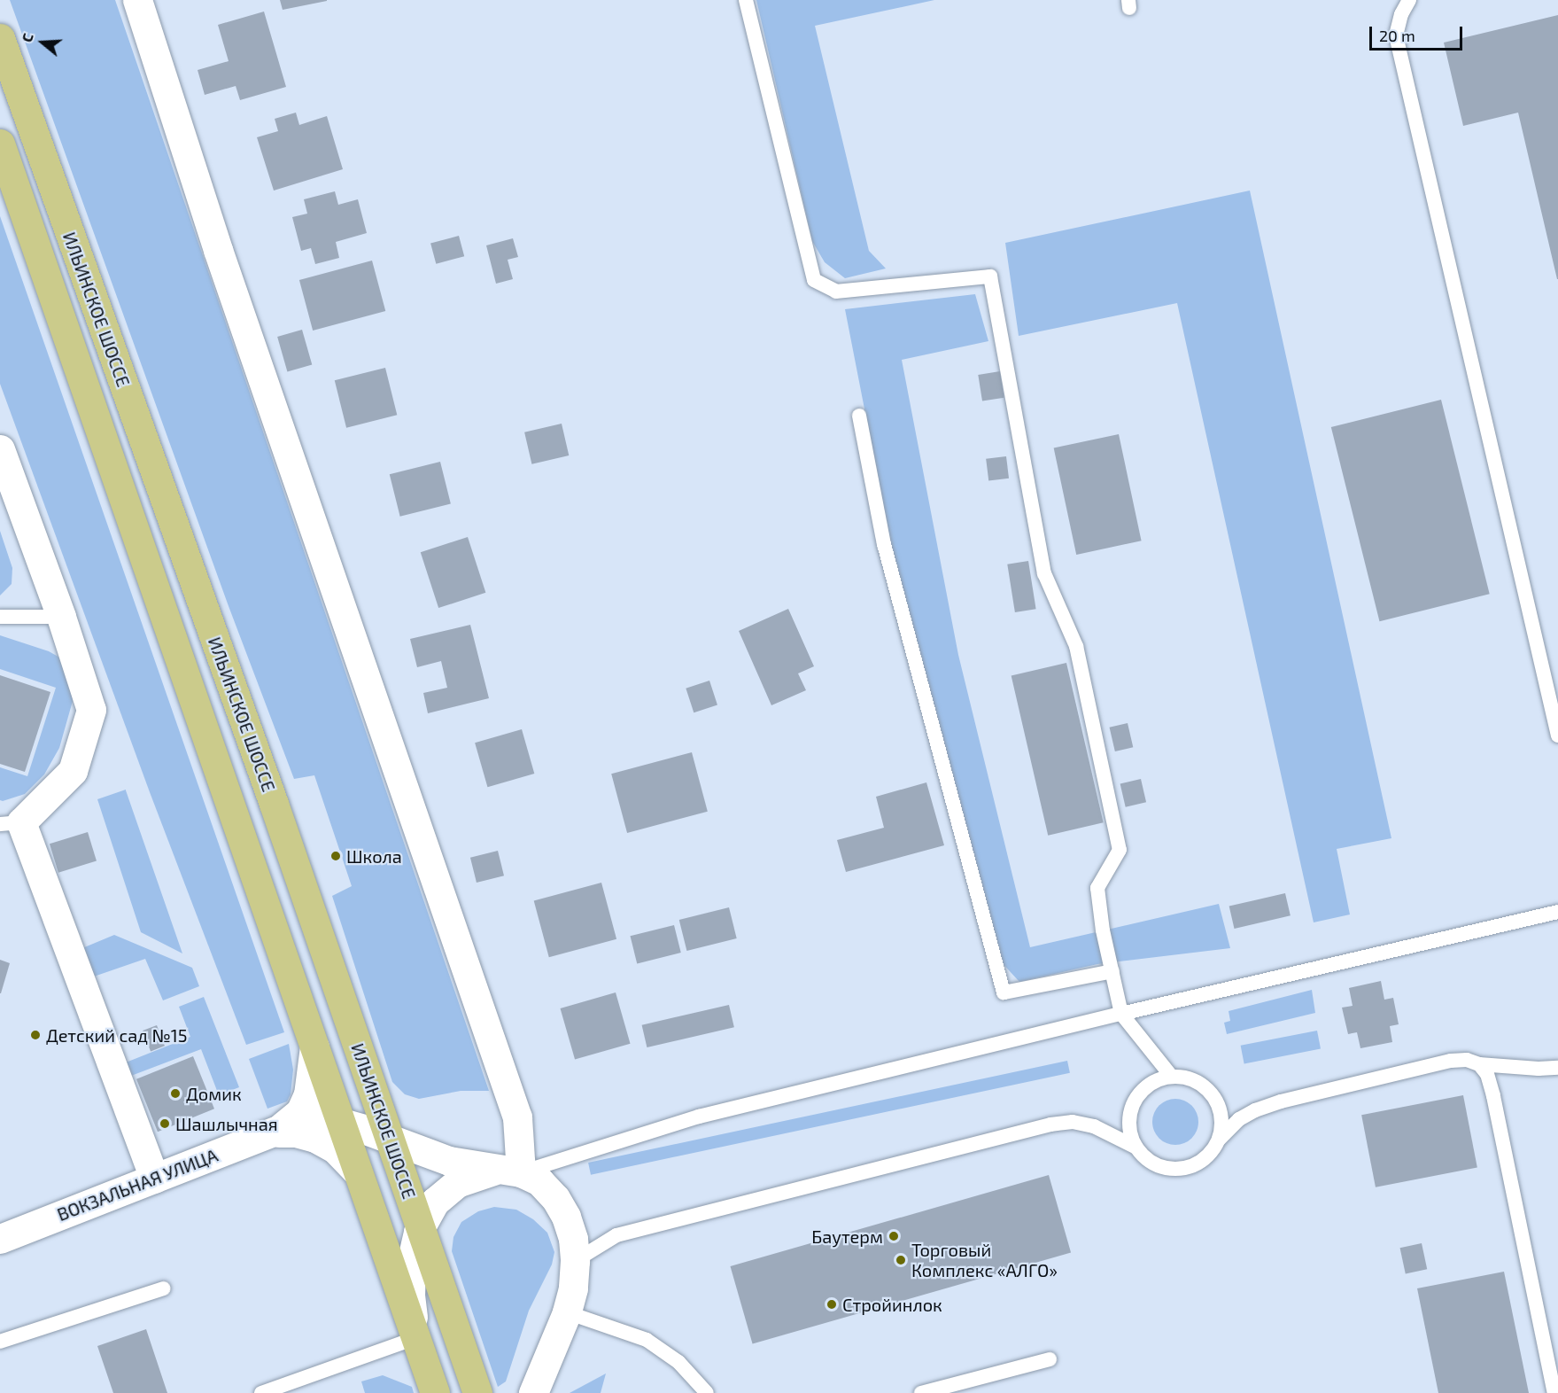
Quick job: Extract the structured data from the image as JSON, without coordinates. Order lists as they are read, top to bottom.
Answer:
{
  "streets": {
    "main road": ["ИЛЬИНСКОЕ ШОССЕ"],
    "street": ["ВОКЗАЛЬНАЯ УЛИЦА"]
  },
  "places": [
    "Школа",
    "Детский сад №15",
    "Домик",
    "Шашлычная",
    "Баутерм",
    "Торговый Комплекс «АЛГО»",
    "Стройинлок"
  ],
  "scale_bar": "20 m",
  "north": "left"
}
